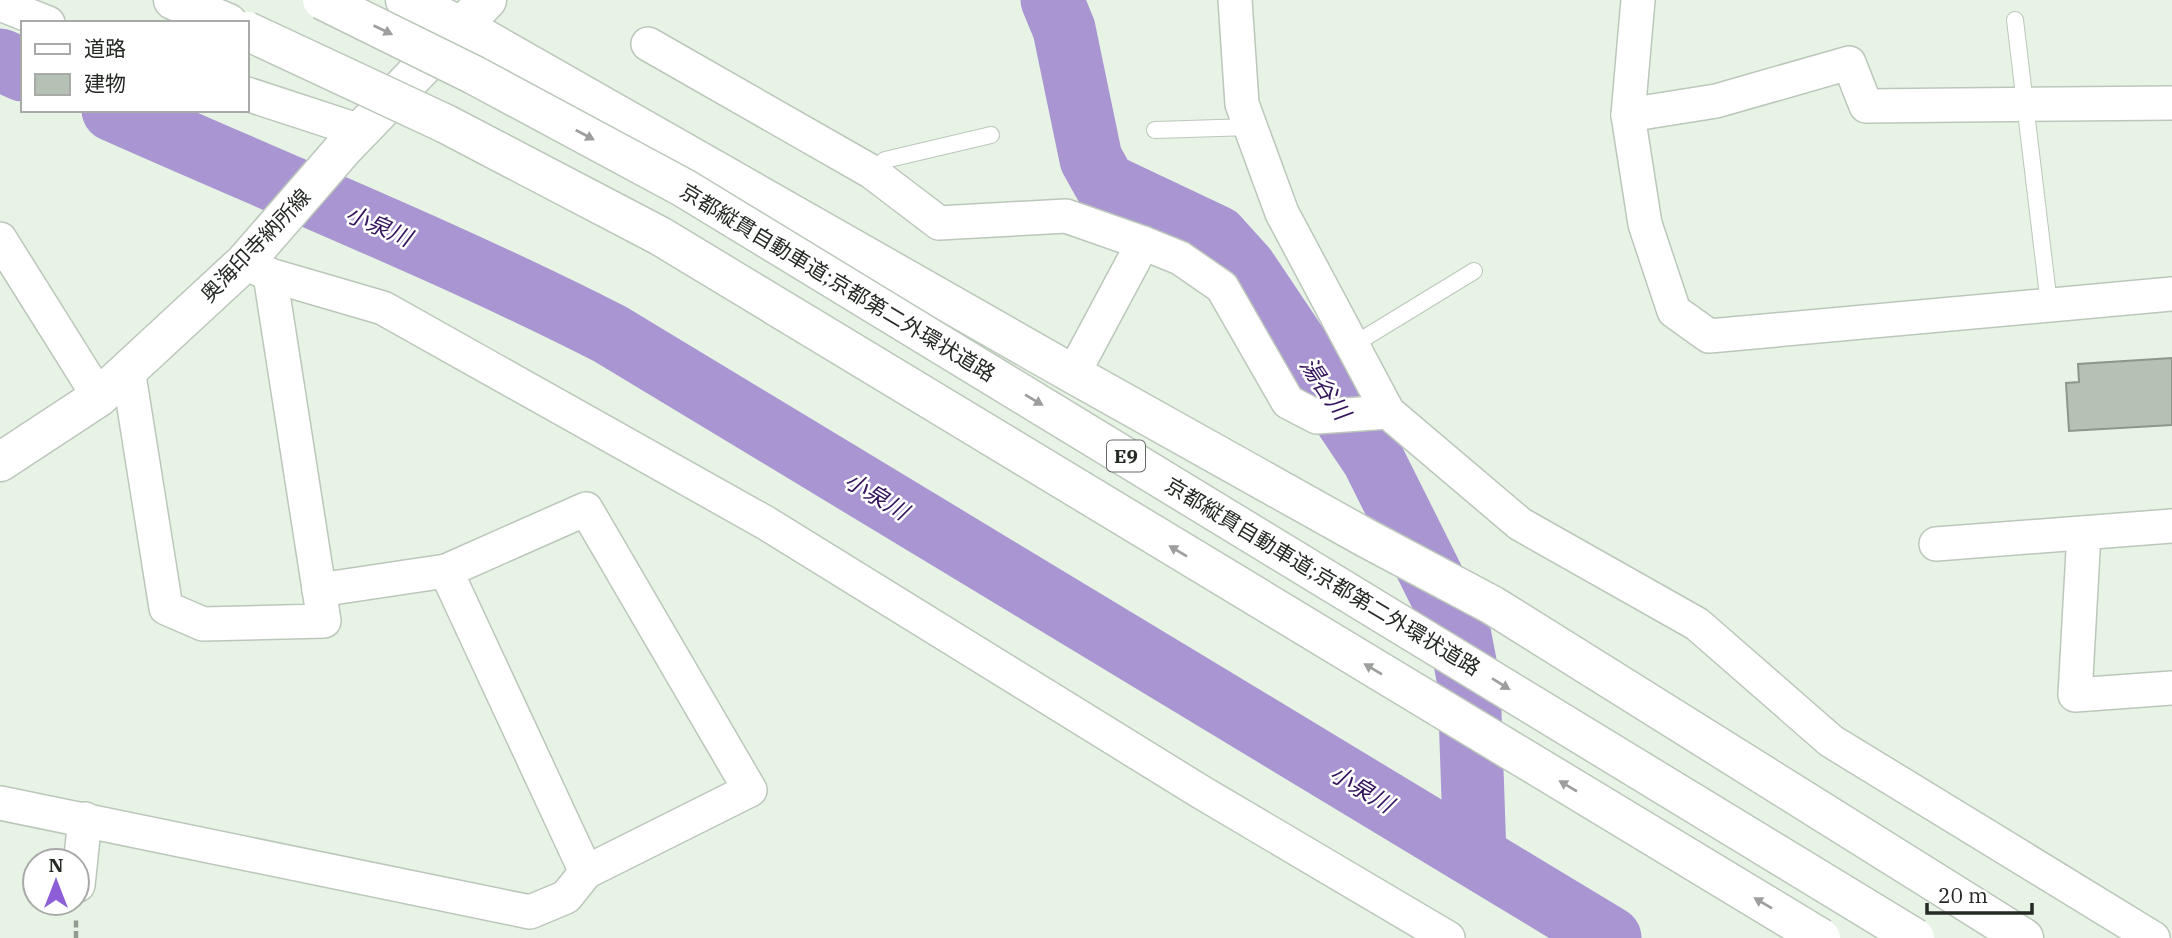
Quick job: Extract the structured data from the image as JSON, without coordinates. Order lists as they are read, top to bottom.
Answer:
{
  "streets": {
    "main road": ["奥海印寺納所線", "京都縦貫自動車道;京都第二外環状道路", "E9"]
  },
  "water": ["小泉川", "湯谷川"],
  "legend": ["道路", "建物"],
  "scale_bar": "20 m",
  "north": "top"
}
